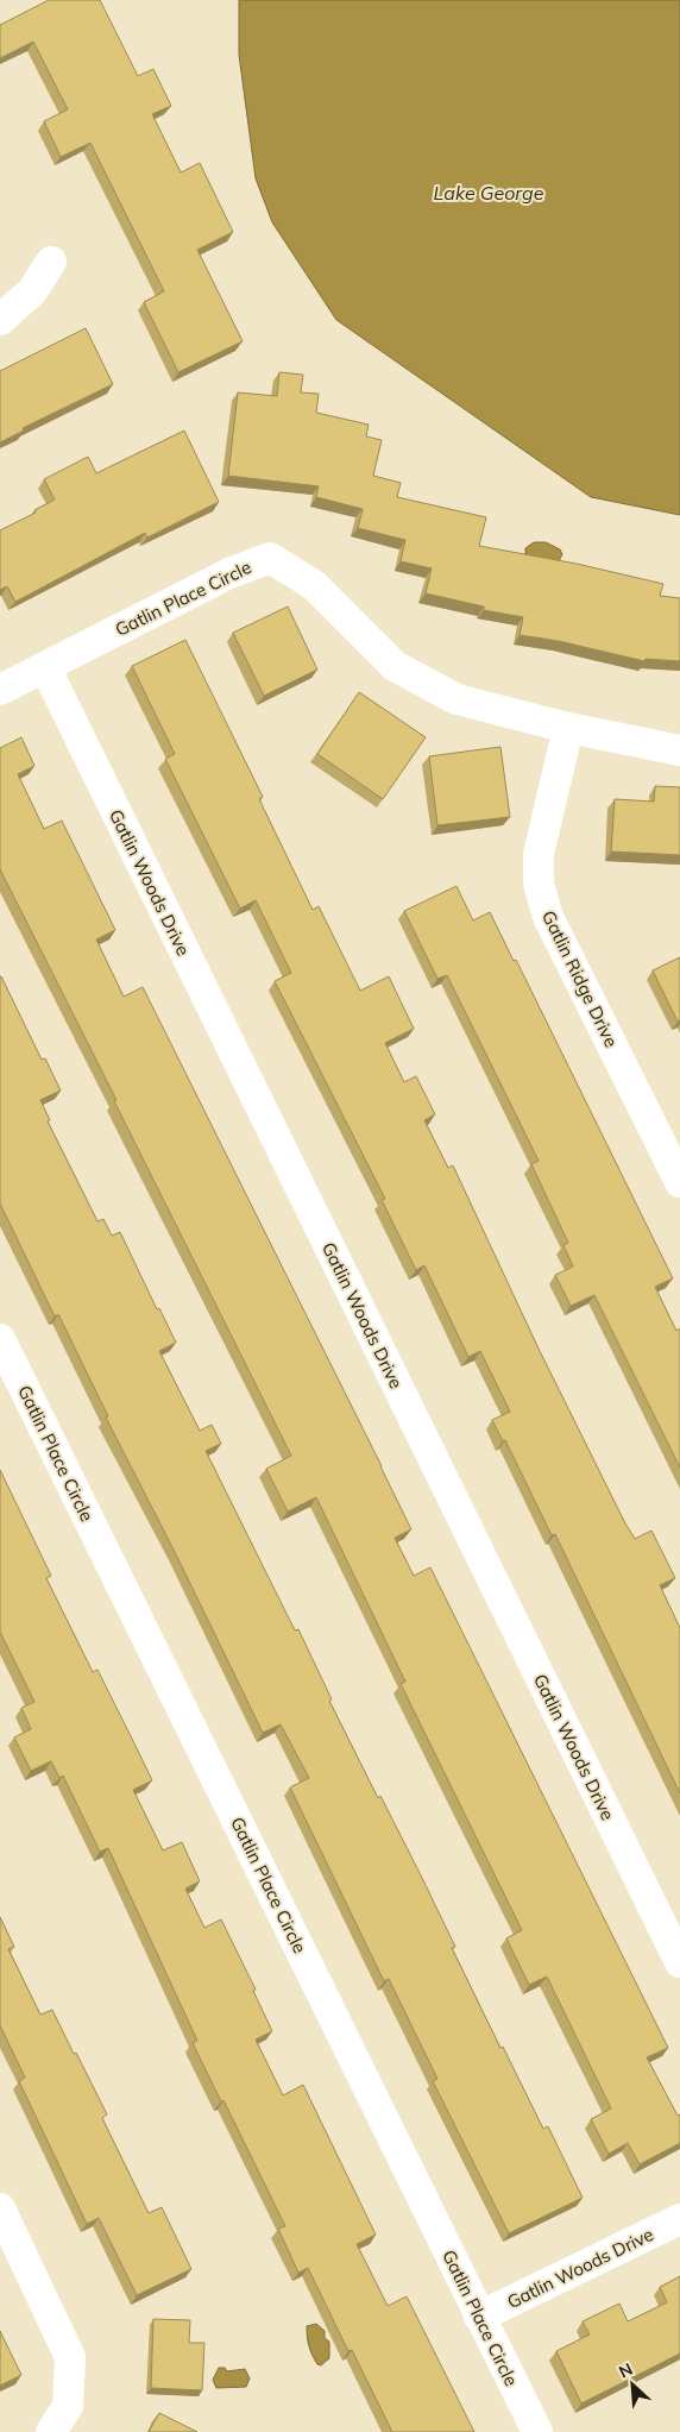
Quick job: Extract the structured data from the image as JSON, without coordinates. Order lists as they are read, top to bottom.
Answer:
{
  "streets": {
    "street": ["Gatlin Place Circle", "Gatlin Woods Drive", "Gatlin Ridge Drive"]
  },
  "crossings": [
    ["Gatlin Place Circle", "Gatlin Woods Drive"],
    ["Gatlin Place Circle", "Gatlin Ridge Drive"]
  ],
  "water": ["Lake George"],
  "north": "top left"
}
